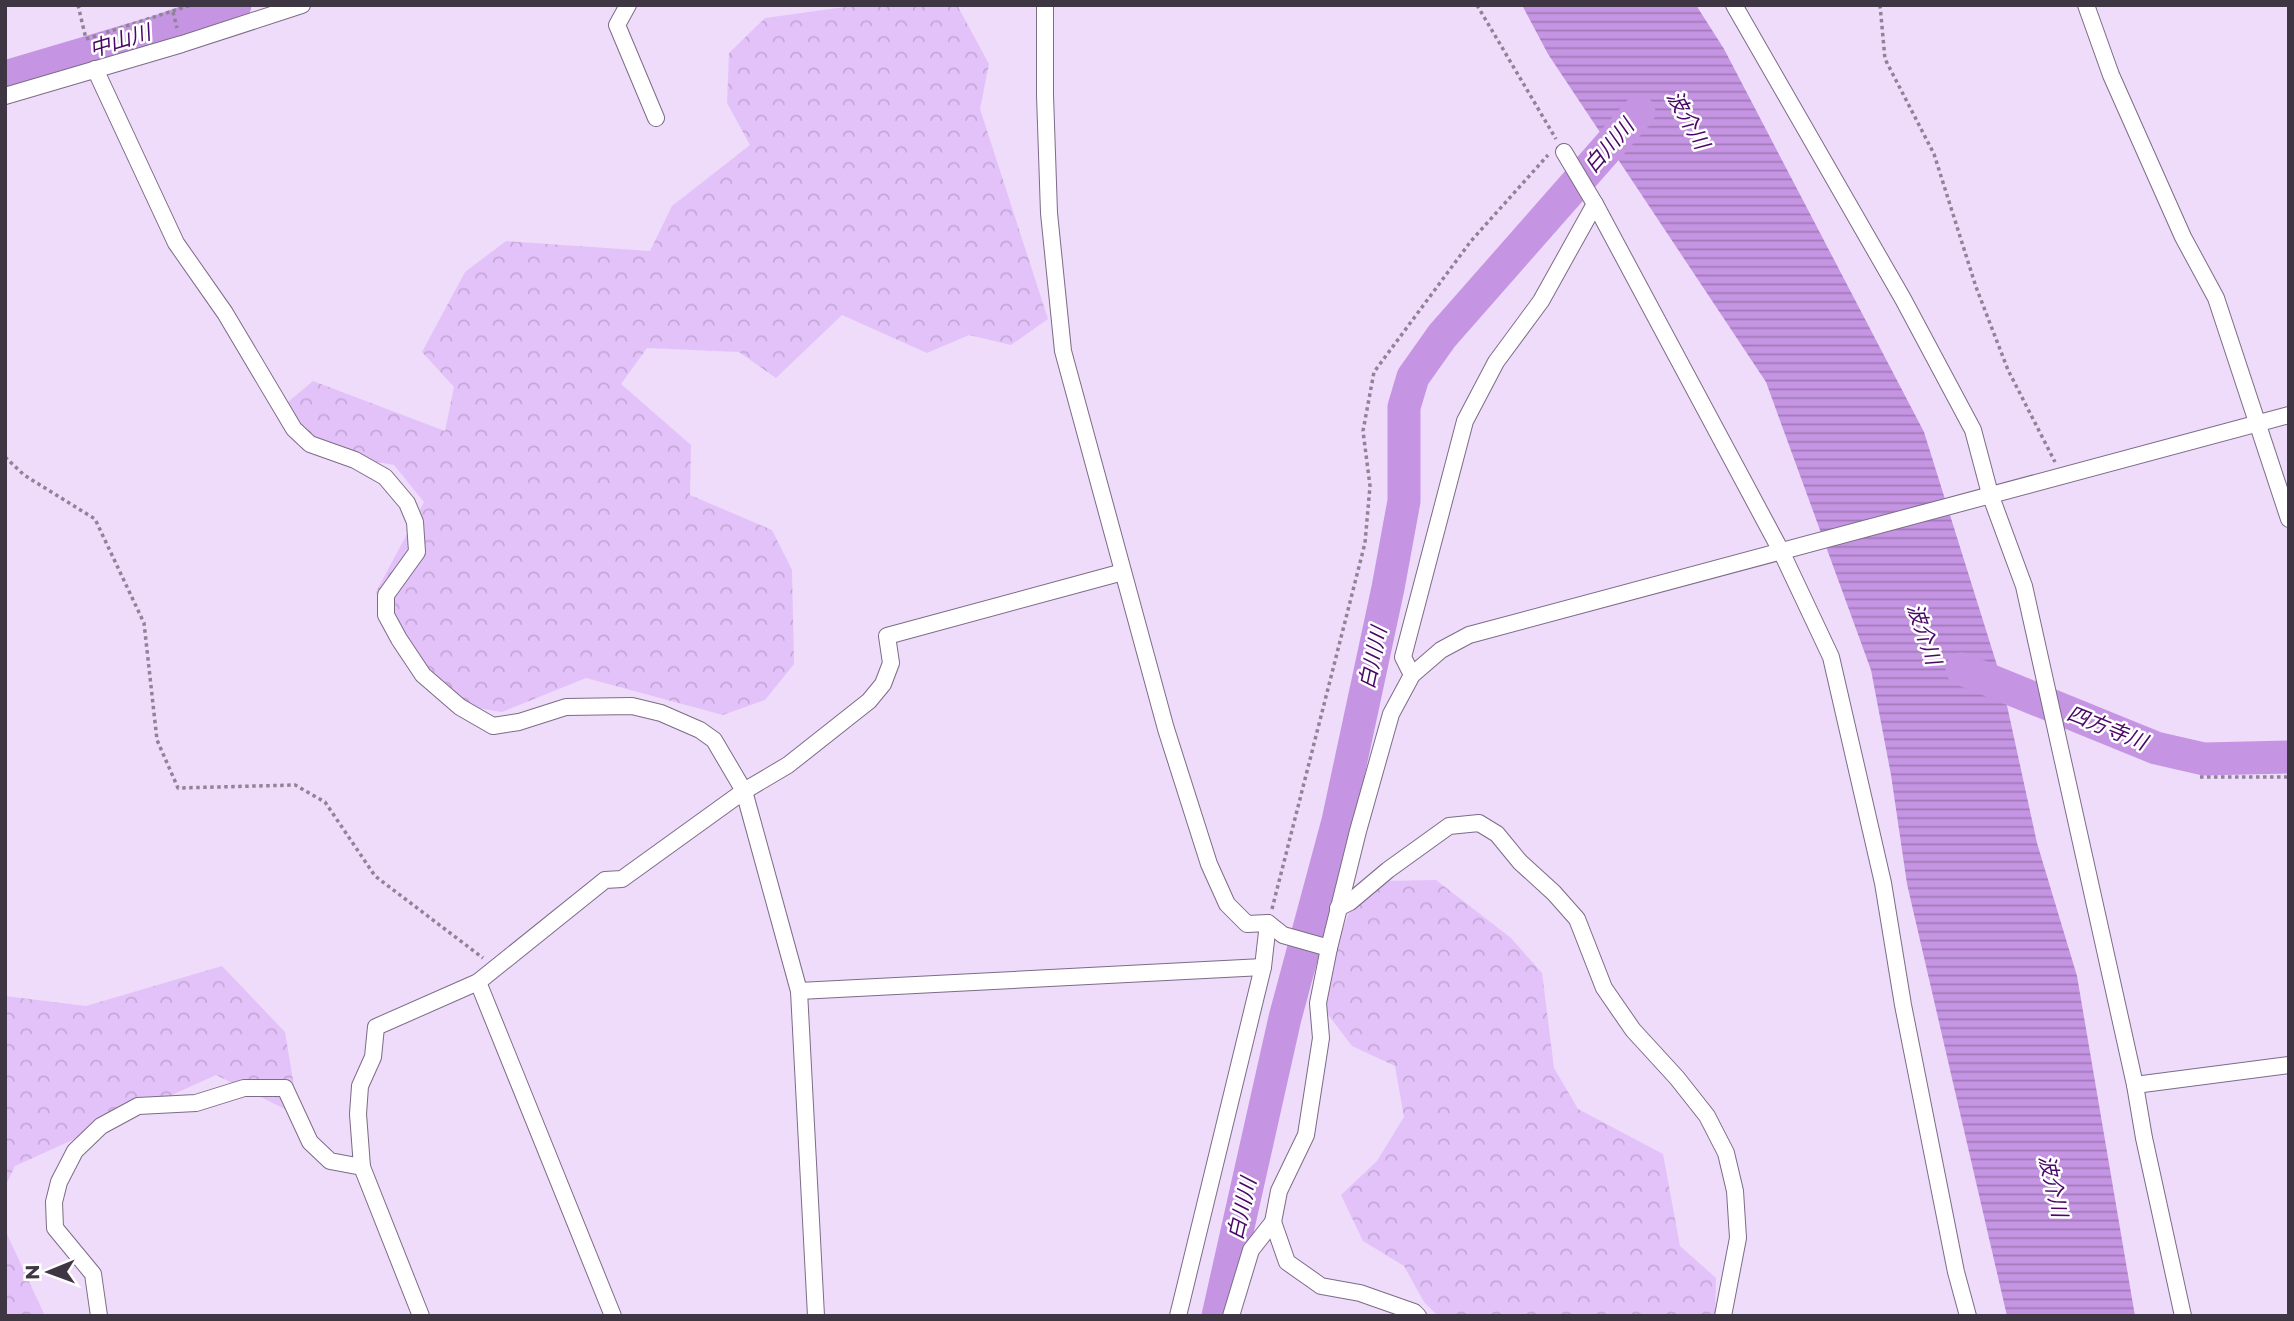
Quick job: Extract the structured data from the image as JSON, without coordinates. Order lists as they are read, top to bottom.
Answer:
{
  "water": [
    "中山川",
    "波介川",
    "白川川",
    "四方寺川"
  ],
  "north": "left"
}
